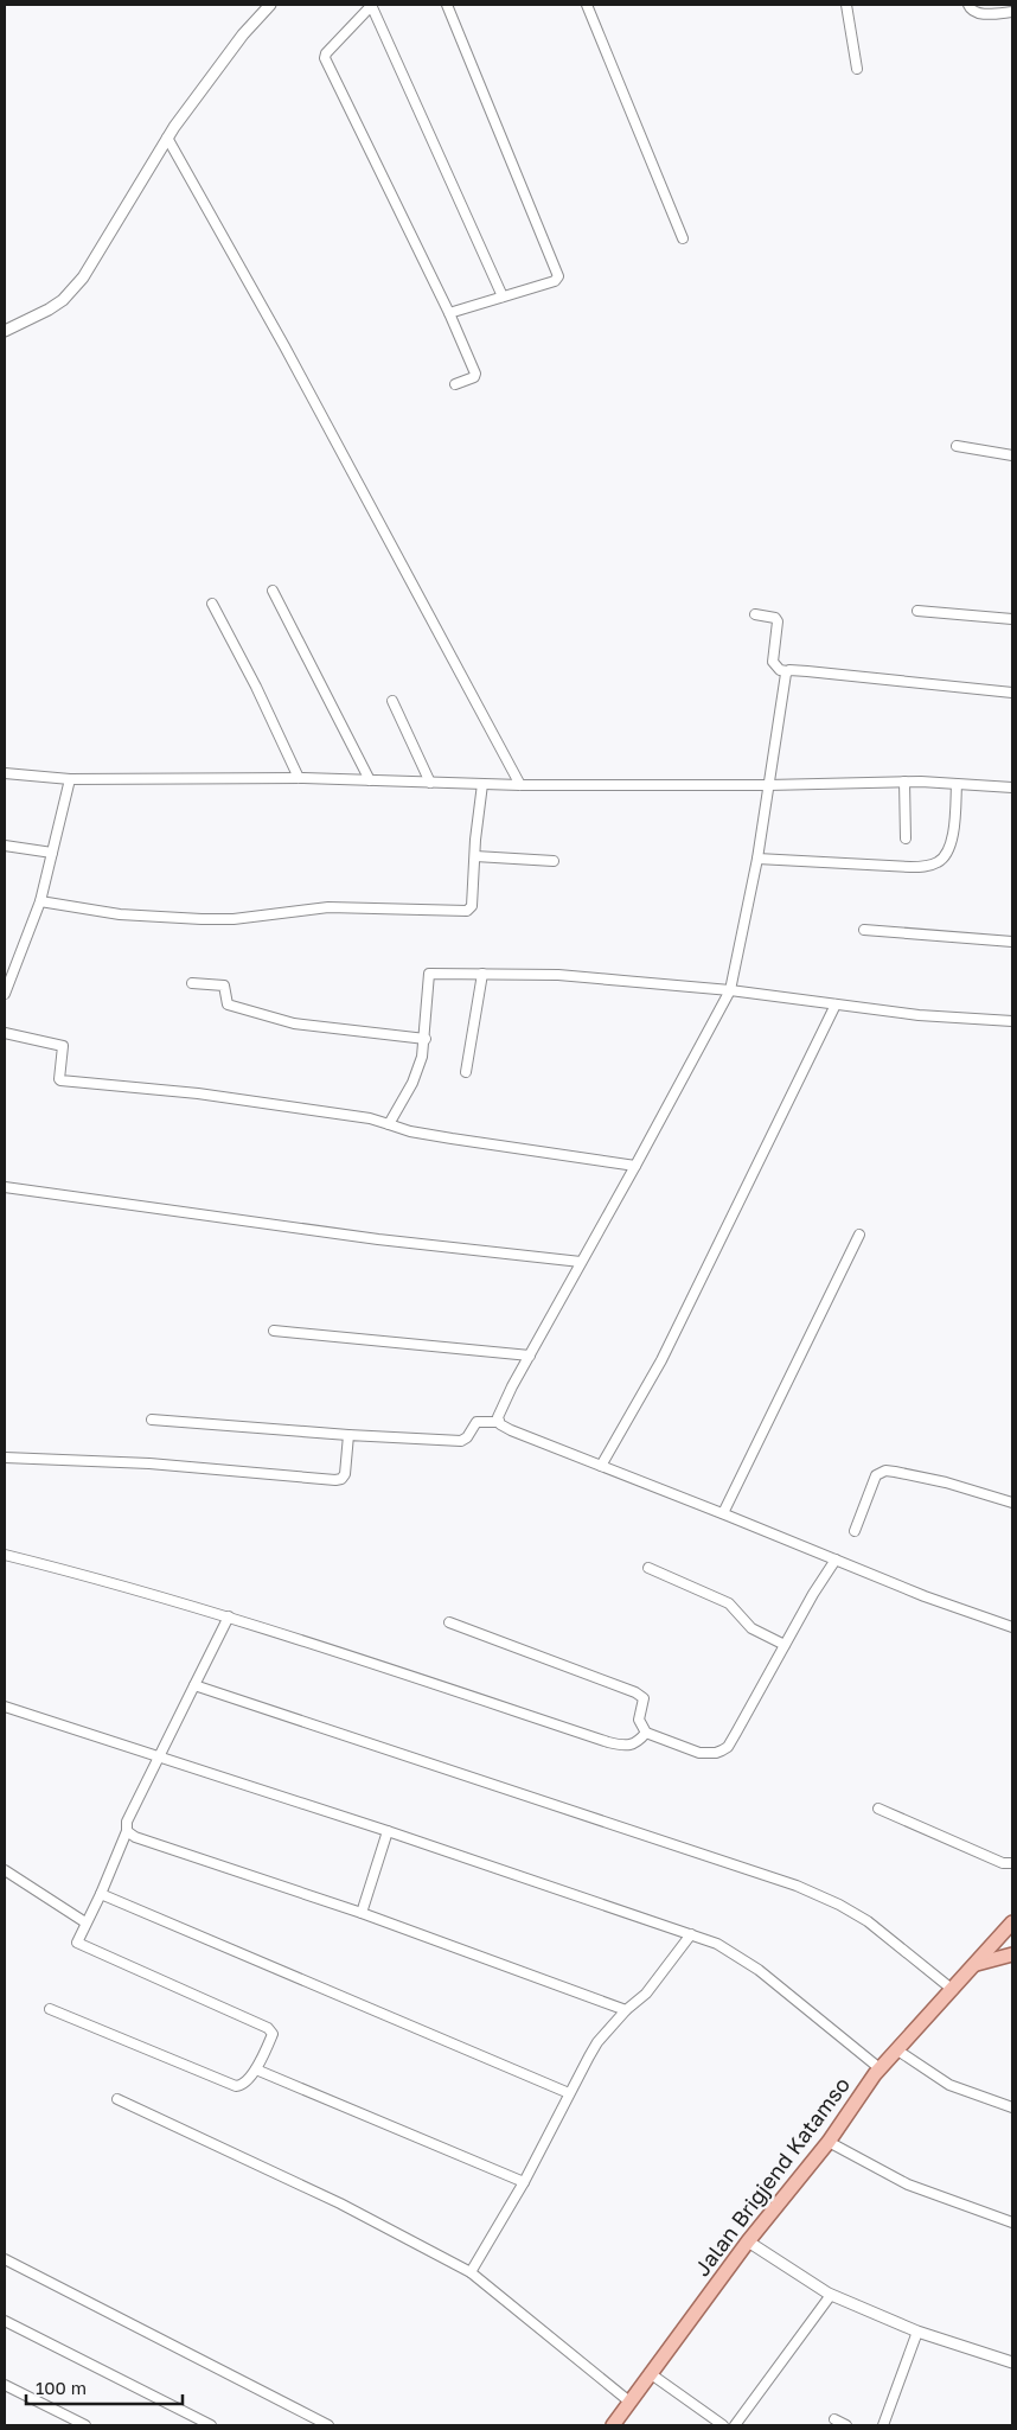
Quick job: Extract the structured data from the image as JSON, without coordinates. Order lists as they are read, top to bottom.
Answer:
{
  "streets": {
    "main road": ["Jalan Brigjend Katamso"]
  },
  "scale_bar": "100 m"
}
